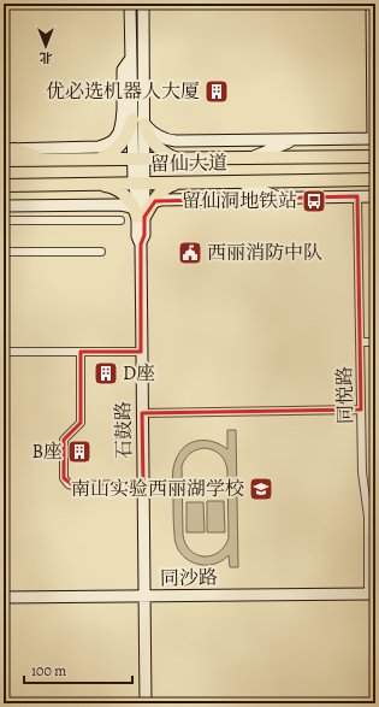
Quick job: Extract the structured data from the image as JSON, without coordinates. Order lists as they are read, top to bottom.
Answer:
{
  "streets": {
    "main road": ["留仙大道", "石鼓路", "同沙路"],
    "street": ["同悦路"]
  },
  "crossings": [
    ["留仙大道", "石鼓路"],
    ["同悦路", "同沙路"],
    ["石鼓路", "同沙路"]
  ],
  "places": {
    "building": ["优必选机器人大厦", "D座", "B座"],
    "bus stop": ["留仙洞地铁站"],
    "public building": ["西丽消防中队"],
    "school or university": ["南山实验西丽湖学校"]
  },
  "scale_bar": "100 m",
  "north": "bottom"
}
